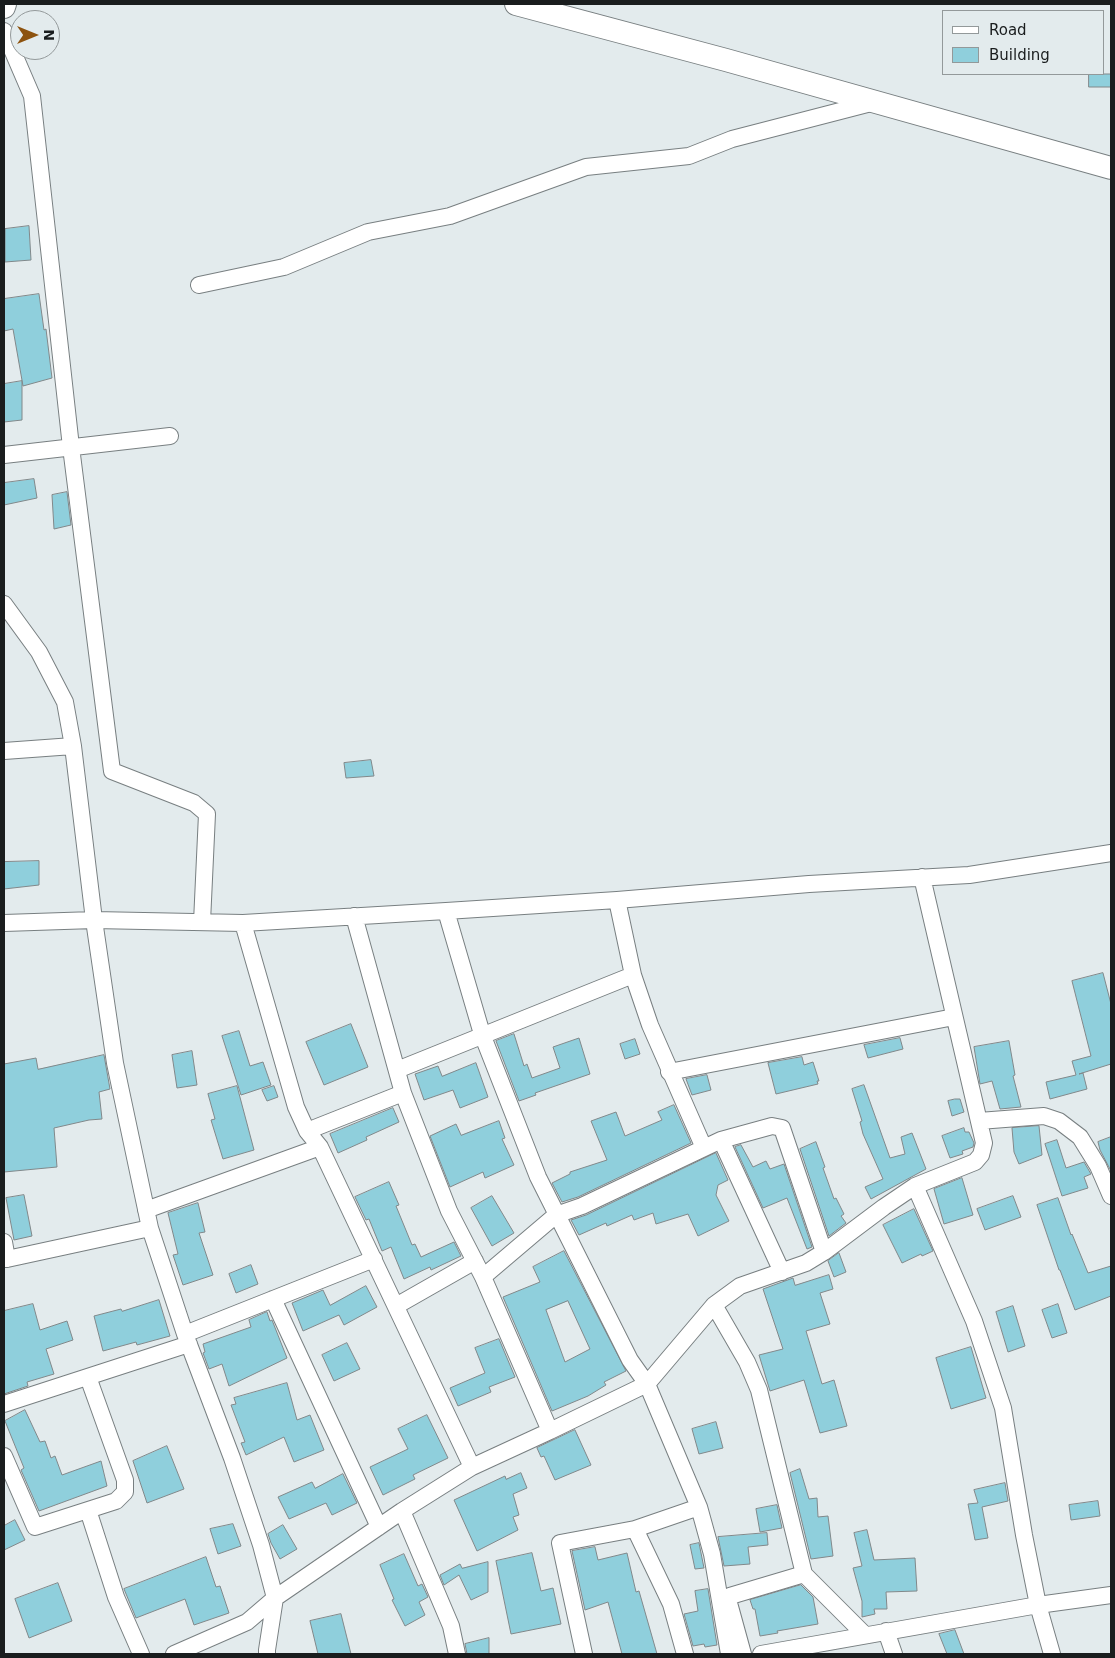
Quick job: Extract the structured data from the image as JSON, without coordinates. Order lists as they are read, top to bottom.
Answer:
{
  "legend": ["Road", "Building"],
  "north": "right"
}
